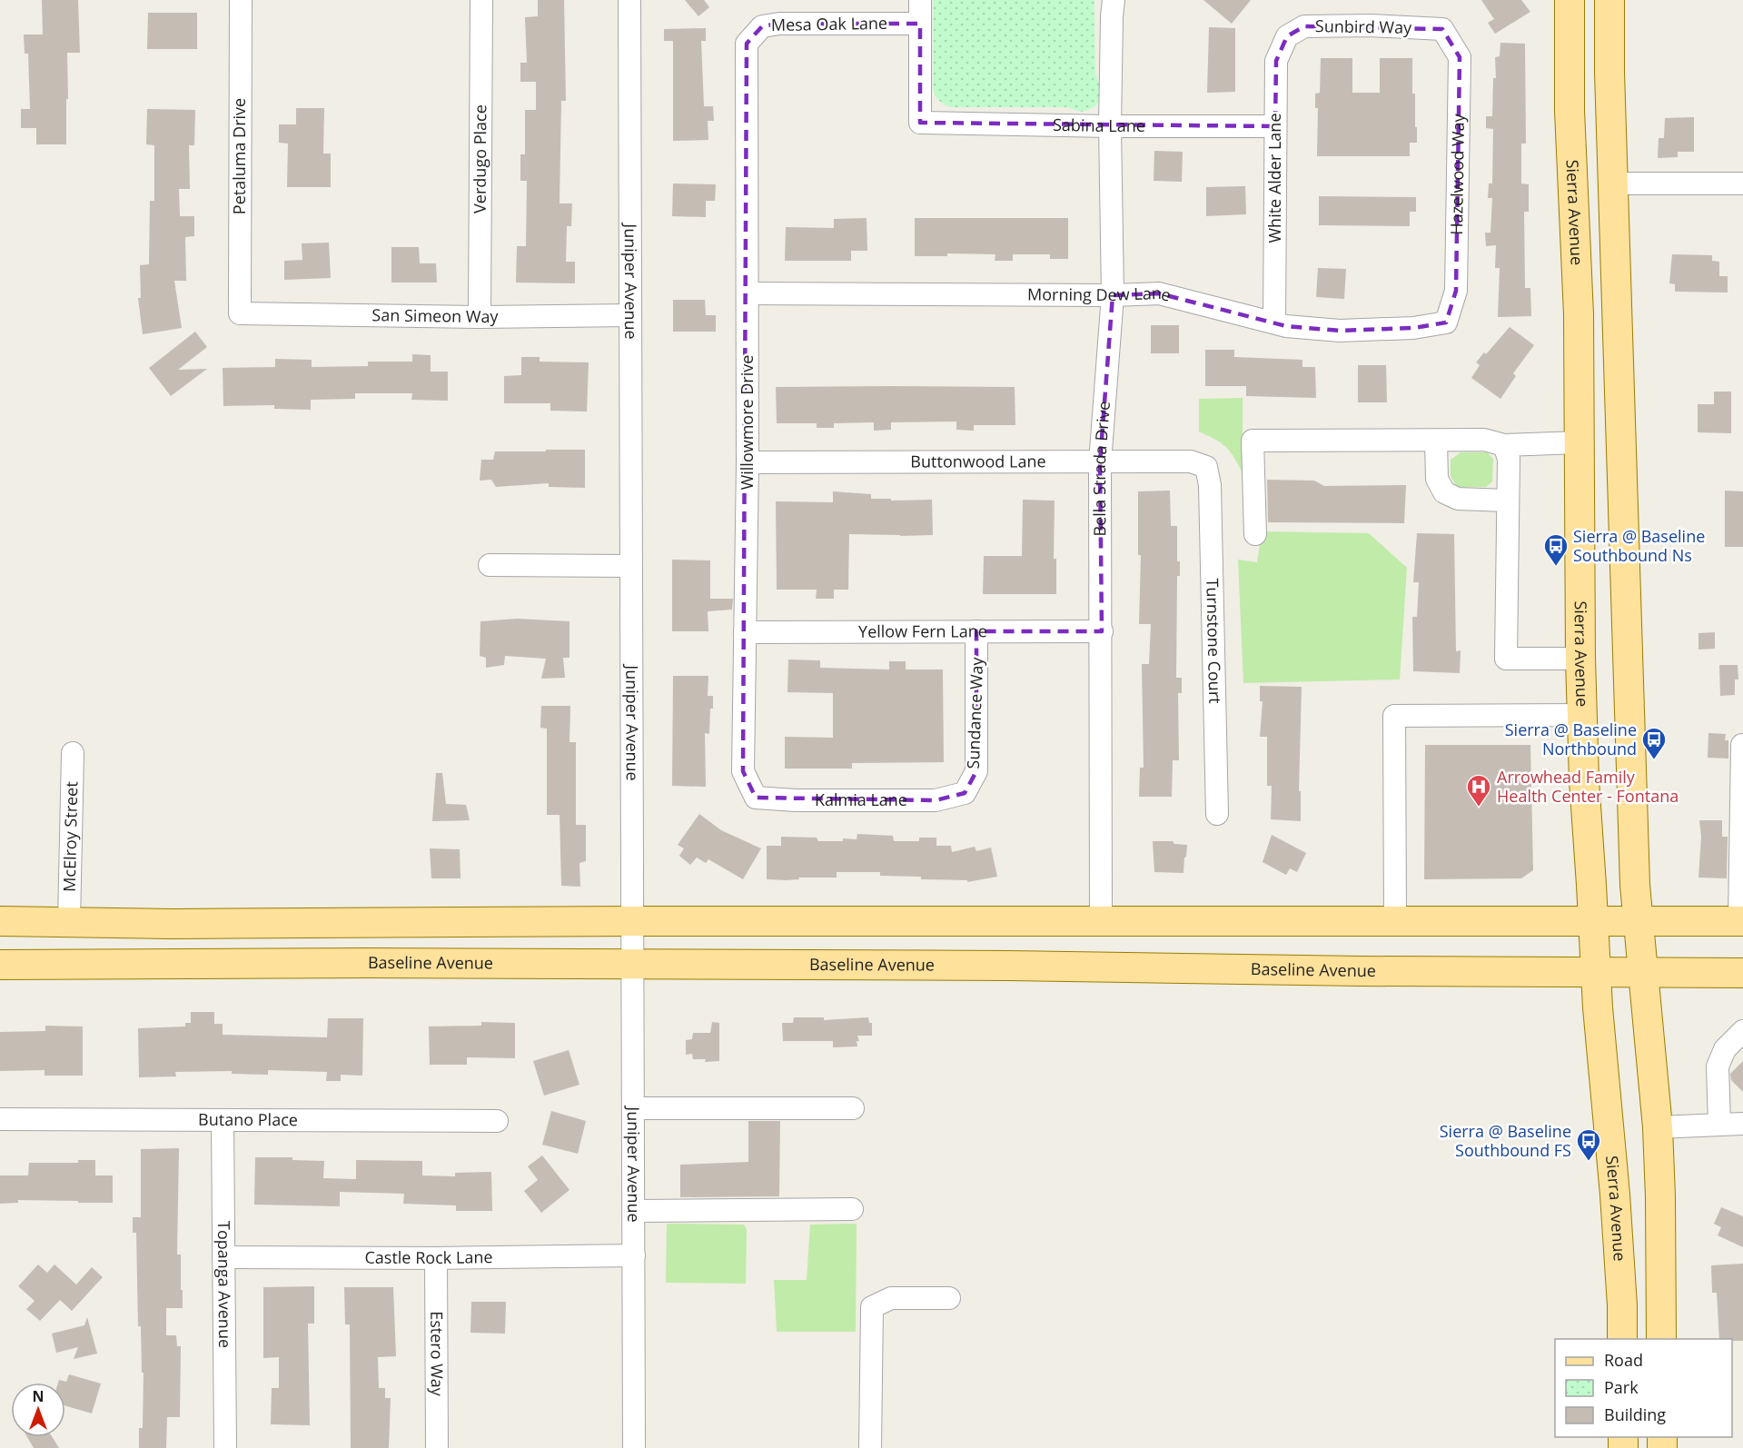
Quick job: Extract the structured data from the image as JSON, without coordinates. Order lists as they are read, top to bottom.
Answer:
{
  "streets": {
    "main road": ["Sierra Avenue", "Baseline Avenue"],
    "street": [
      "Mesa Oak Lane",
      "Sunbird Way",
      "Sabina Lane",
      "Petaluma Drive",
      "Verdugo Place",
      "Hazelwood Way",
      "White Alder Lane",
      "Juniper Avenue",
      "Morning Dew Lane",
      "San Simeon Way",
      "Willowmore Drive",
      "Buttonwood Lane",
      "Bella Strada Drive",
      "Yellow Fern Lane",
      "Turnstone Court",
      "Sundance Way",
      "Kalmia Lane",
      "McElroy Street",
      "Butano Place",
      "Castle Rock Lane",
      "Topanga Avenue",
      "Estero Way"
    ]
  },
  "crossings": [
    ["Mesa Oak Lane", "Sabina Lane"],
    ["Mesa Oak Lane", "Willowmore Drive"],
    ["Sunbird Way", "Hazelwood Way"],
    ["Sunbird Way", "White Alder Lane"],
    ["Sabina Lane", "White Alder Lane"],
    ["Sabina Lane", "Bella Strada Drive"],
    ["Petaluma Drive", "San Simeon Way"],
    ["Verdugo Place", "San Simeon Way"],
    ["Hazelwood Way", "Morning Dew Lane"],
    ["White Alder Lane", "Morning Dew Lane"],
    ["Sierra Avenue", "Baseline Avenue"],
    ["Juniper Avenue", "San Simeon Way"],
    ["Juniper Avenue", "Baseline Avenue"],
    ["Juniper Avenue", "Castle Rock Lane"],
    ["Morning Dew Lane", "Willowmore Drive"],
    ["Morning Dew Lane", "Bella Strada Drive"],
    ["Willowmore Drive", "Buttonwood Lane"],
    ["Willowmore Drive", "Yellow Fern Lane"],
    ["Willowmore Drive", "Kalmia Lane"],
    ["Buttonwood Lane", "Bella Strada Drive"],
    ["Buttonwood Lane", "Turnstone Court"],
    ["Bella Strada Drive", "Yellow Fern Lane"],
    ["Yellow Fern Lane", "Sundance Way"],
    ["Sundance Way", "Kalmia Lane"],
    ["Butano Place", "Topanga Avenue"],
    ["Castle Rock Lane", "Topanga Avenue"],
    ["Castle Rock Lane", "Estero Way"]
  ],
  "places": {
    "bus stop": ["Sierra @ Baseline Southbound Ns", "Sierra @ Baseline Northbound", "Sierra @ Baseline Southbound FS"],
    "hospital": ["Arrowhead Family Health Center - Fontana"]
  },
  "legend": ["Road", "Park", "Building"],
  "north": "top"
}
